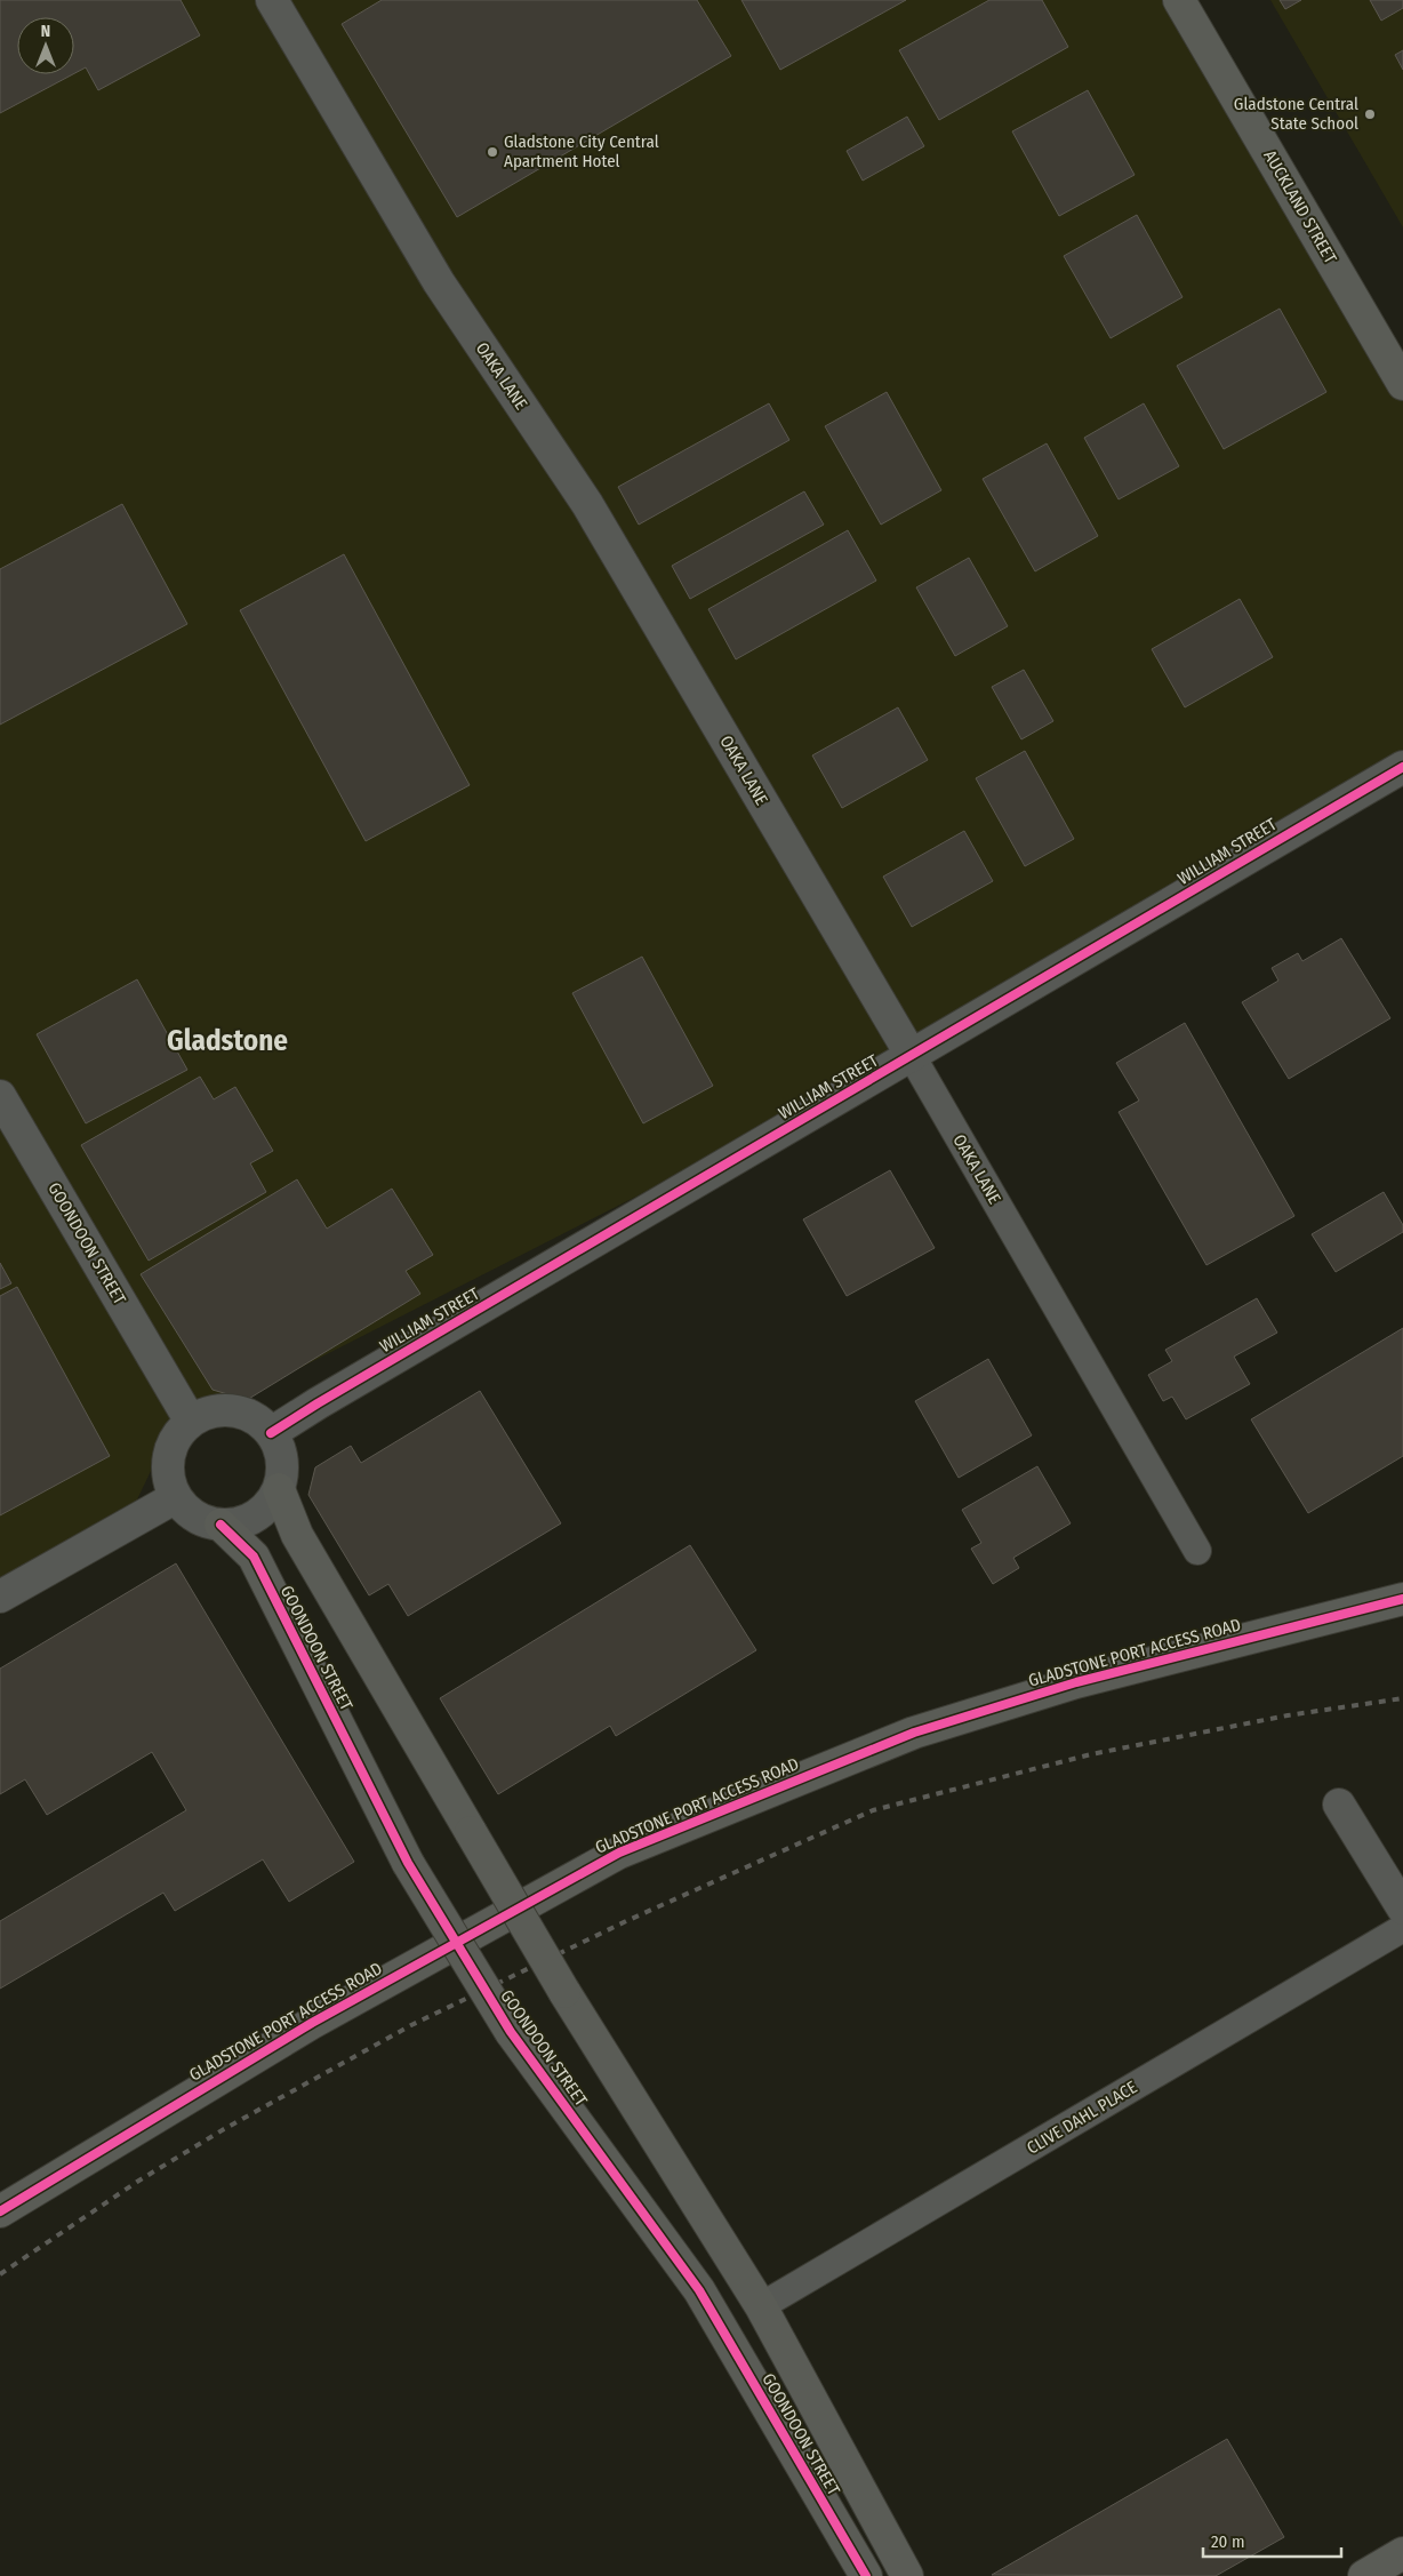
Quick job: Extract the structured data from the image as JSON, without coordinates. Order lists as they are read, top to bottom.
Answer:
{
  "streets": {
    "street": [
      "AUCKLAND STREET",
      "OAKA LANE",
      "WILLIAM STREET",
      "GOONDOON STREET",
      "GLADSTONE PORT ACCESS ROAD"
    ],
    "lane": ["CLIVE DAHL PLACE"]
  },
  "crossings": [
    ["OAKA LANE", "WILLIAM STREET"],
    ["WILLIAM STREET", "GOONDOON STREET"],
    ["GOONDOON STREET", "CLIVE DAHL PLACE"]
  ],
  "districts": ["Gladstone"],
  "places": ["Gladstone Central State School", "Gladstone City Central Apartment Hotel"],
  "scale_bar": "20 m",
  "north": "top"
}
